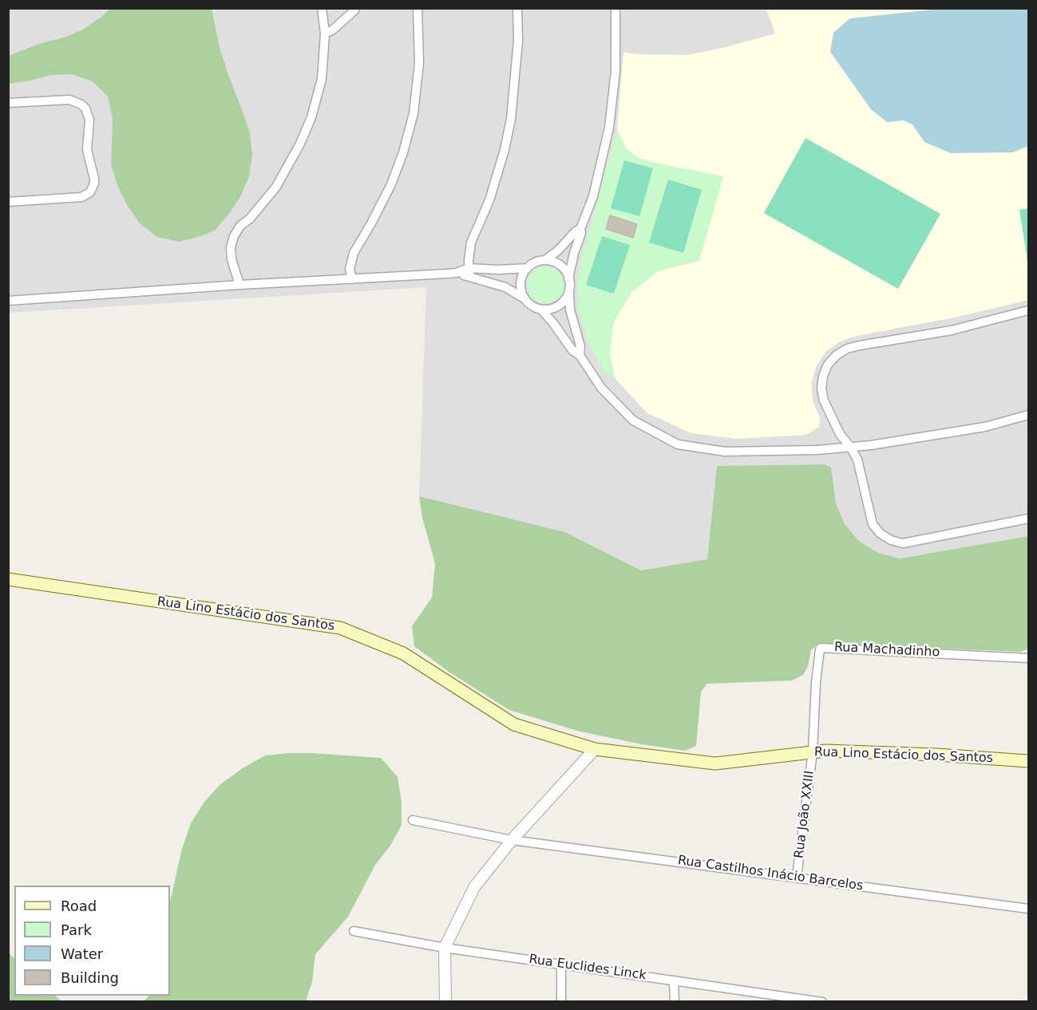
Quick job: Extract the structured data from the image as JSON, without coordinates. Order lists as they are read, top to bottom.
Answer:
{
  "streets": {
    "main road": ["Rua Lino Estácio dos Santos"],
    "street": [
      "Rua Machadinho",
      "Rua João XXIII",
      "Rua Castilhos Inácio Barcelos",
      "Rua Euclides Linck"
    ]
  },
  "crossings": [
    ["Rua Lino Estácio dos Santos", "Rua Machadinho"],
    ["Rua Lino Estácio dos Santos", "Rua João XXIII"],
    ["Rua Machadinho", "Rua João XXIII"],
    ["Rua João XXIII", "Rua Castilhos Inácio Barcelos"]
  ],
  "legend": [
    "Road",
    "Park",
    "Water",
    "Building"
  ]
}
